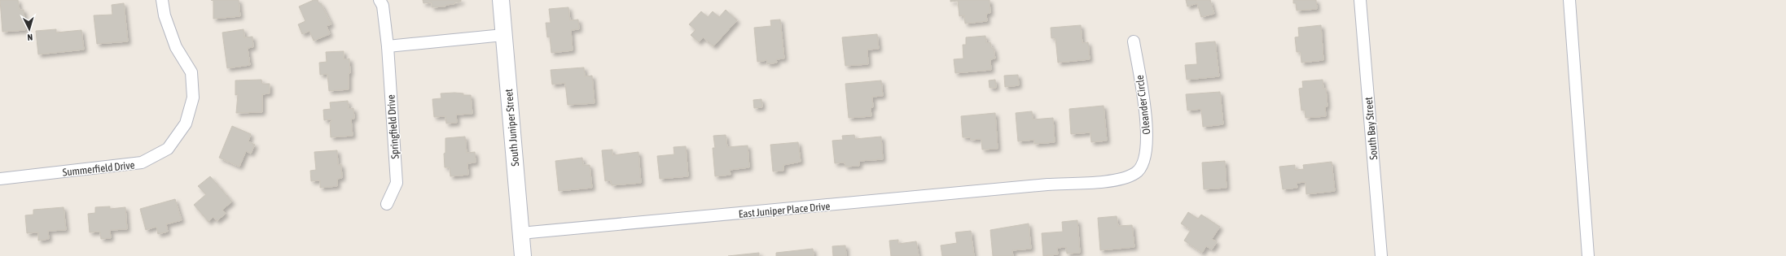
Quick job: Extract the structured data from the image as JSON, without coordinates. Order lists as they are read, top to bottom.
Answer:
{
  "streets": {
    "street": [
      "Oleander Circle",
      "Springfield Drive",
      "South Juniper Street",
      "South Bay Street",
      "Summerfield Drive",
      "East Juniper Place Drive"
    ]
  },
  "crossings": [
    ["Oleander Circle", "East Juniper Place Drive"],
    ["South Juniper Street", "East Juniper Place Drive"]
  ],
  "north": "bottom"
}
